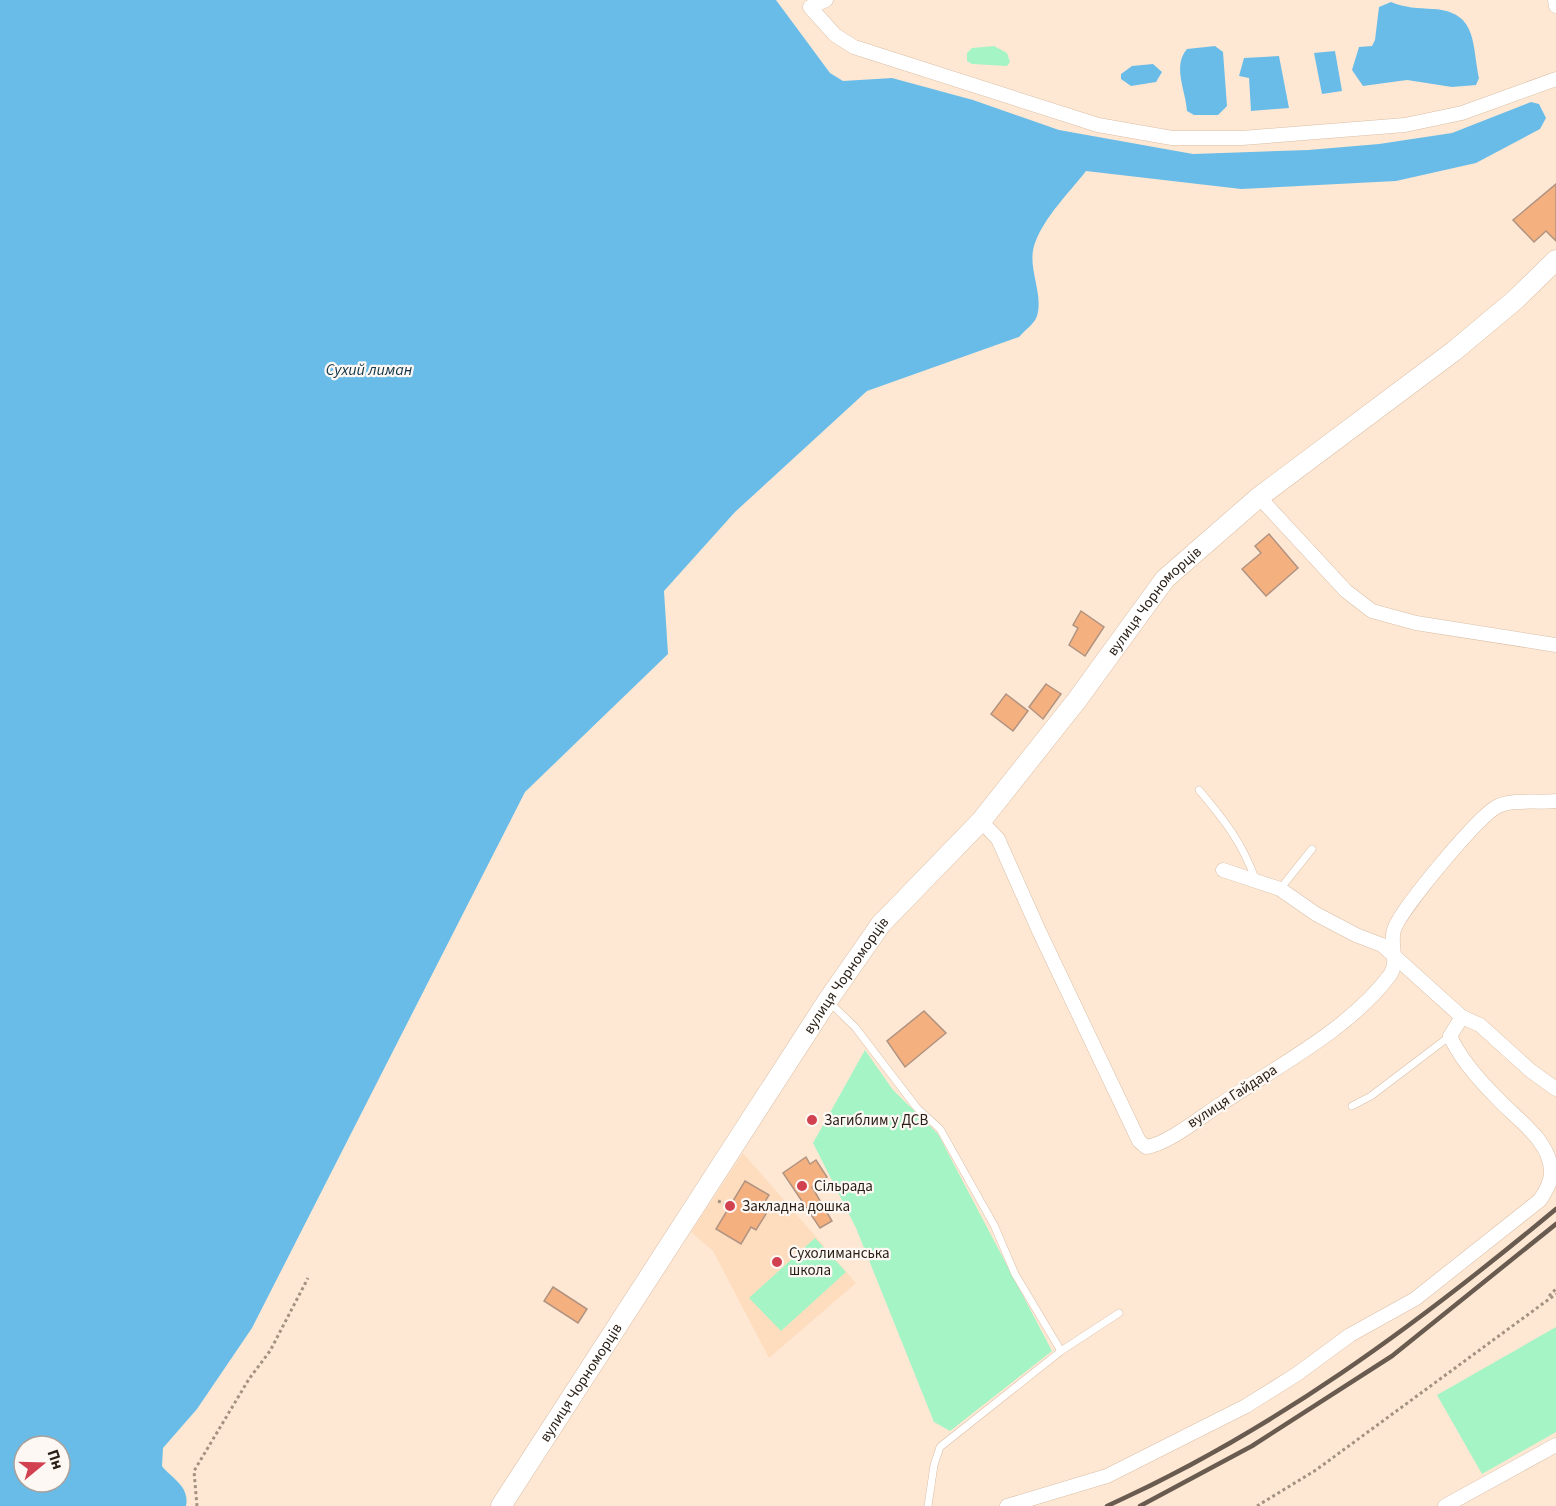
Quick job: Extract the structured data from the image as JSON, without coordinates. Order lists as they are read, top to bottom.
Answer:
{
  "streets": {
    "main road": ["вулиця Чорноморців"],
    "street": ["вулиця Гайдара"]
  },
  "crossings": [
    ["вулиця Чорноморців", "вулиця Гайдара"]
  ],
  "water": ["Сухий лиман"],
  "places": [
    "Загиблим у ДСВ",
    "Сільрада",
    "Закладна дошка",
    "Сухолиманська школа"
  ],
  "north": "right"
}
